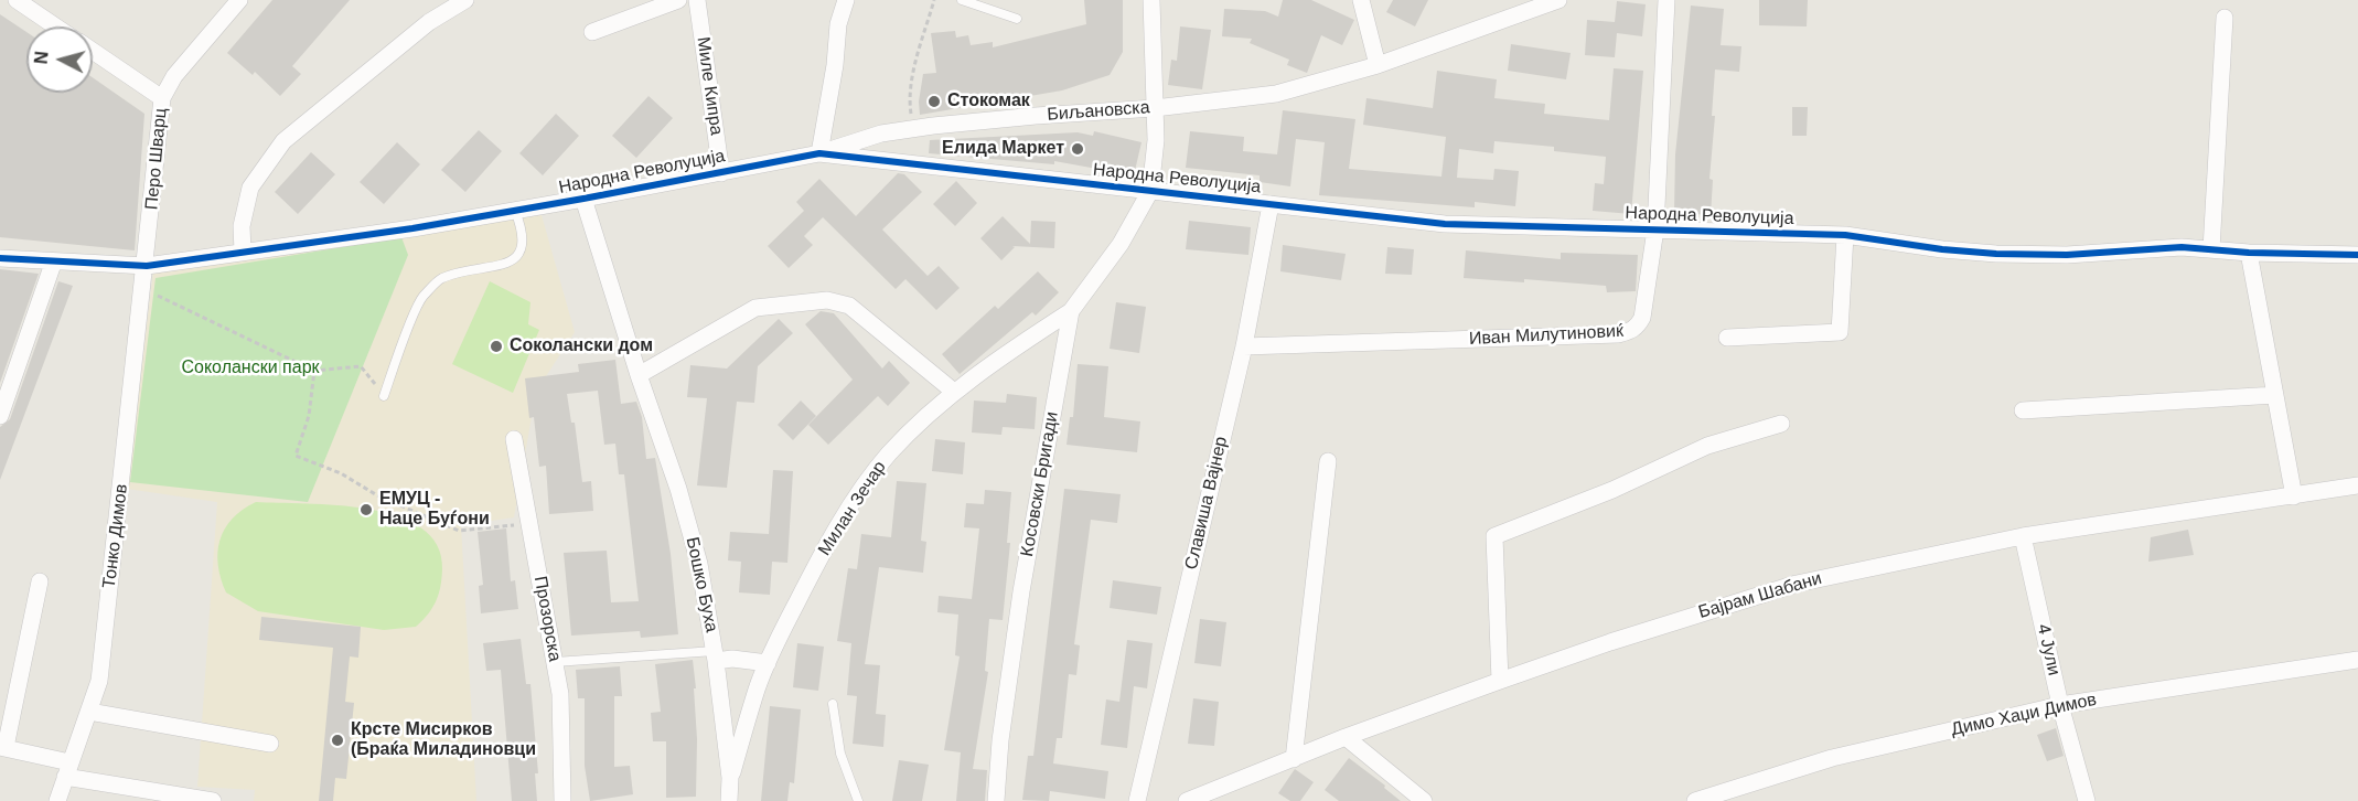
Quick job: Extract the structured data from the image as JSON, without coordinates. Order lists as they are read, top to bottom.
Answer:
{
  "streets": {
    "street": [
      "Миле Кипра",
      "Биљановска",
      "Перо Шварц",
      "Народна Револуција",
      "Иван Милутиновиќ",
      "Косовски Бригади",
      "Славиша Вајнер",
      "Милан Зечар",
      "Тонко Димов",
      "Бошко Буха",
      "Бајрам Шабани",
      "Прозорска",
      "4 Јули",
      "Димо Хаџи Димов"
    ]
  },
  "crossings": [
    ["Миле Кипра", "Народна Револуција"],
    ["Биљановска", "Народна Револуција"],
    ["Перо Шварц", "Народна Револуција"],
    ["Перо Шварц", "Тонко Димов"],
    ["Народна Револуција", "Иван Милутиновиќ"],
    ["Народна Револуција", "Косовски Бригади"],
    ["Народна Револуција", "Славиша Вајнер"],
    ["Народна Револуција", "Тонко Димов"],
    ["Народна Револуција", "Бошко Буха"],
    ["Иван Милутиновиќ", "Славиша Вајнер"],
    ["Косовски Бригади", "Милан Зечар"],
    ["Милан Зечар", "Бошко Буха"],
    ["Бајрам Шабани", "4 Јули"],
    ["4 Јули", "Димо Хаџи Димов"]
  ],
  "parks": ["Соколански парк"],
  "places": [
    "Стокомак",
    "Елида Маркет",
    "Соколански дом",
    "ЕМУЦ - Наце Буѓони",
    "Крсте Мисирков (Браќа Миладиновци"
  ],
  "north": "left"
}
